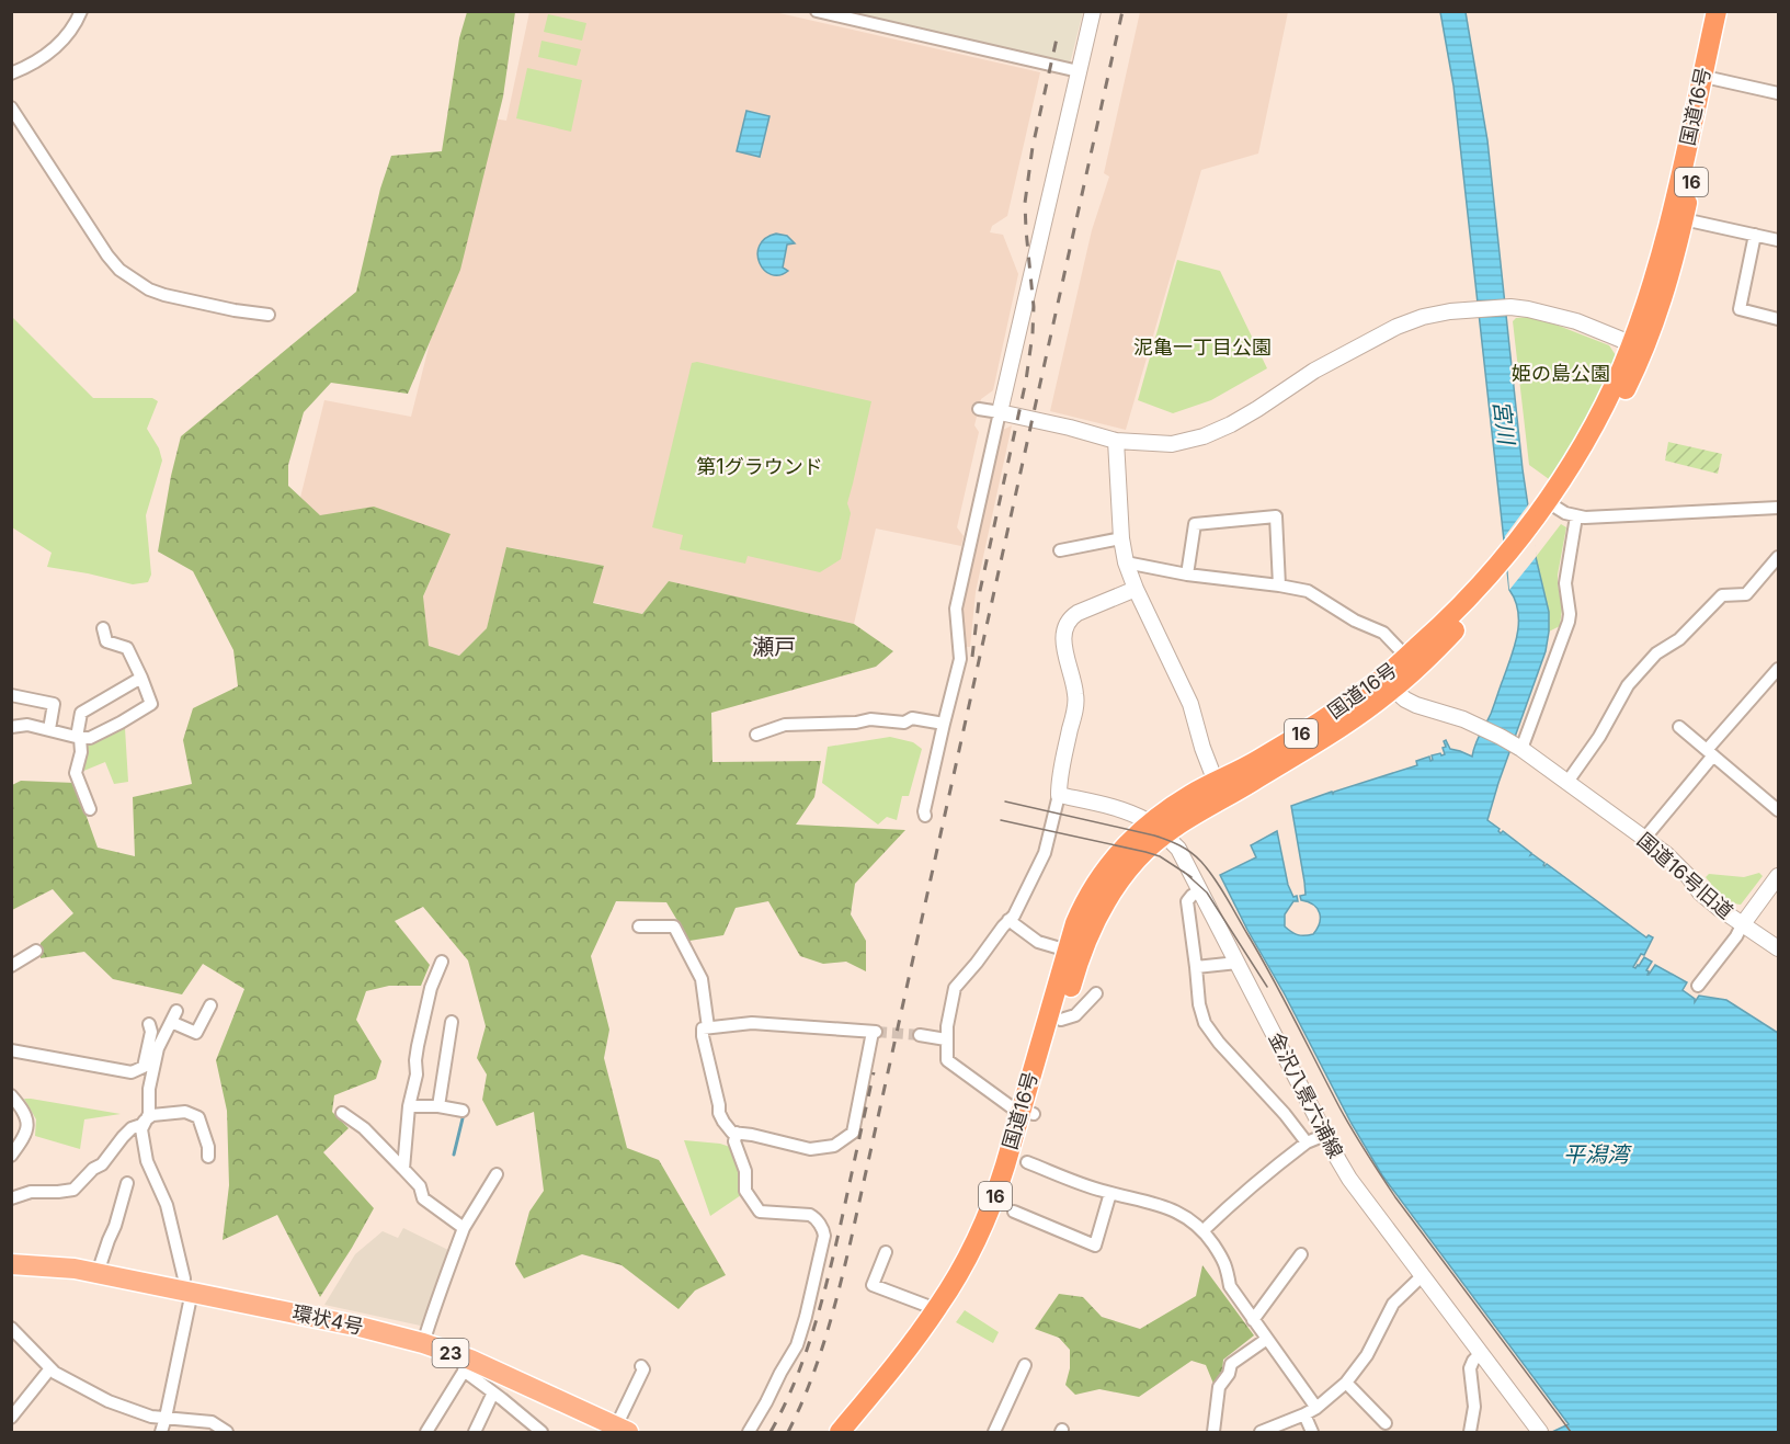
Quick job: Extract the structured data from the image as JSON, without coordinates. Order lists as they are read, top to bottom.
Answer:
{
  "streets": {
    "highway": ["国道16号", "16"],
    "main road": ["環状4号", "23"],
    "street": ["国道16号旧道", "金沢八景六浦線"]
  },
  "crossings": [
    ["国道16号", "国道16号旧道"],
    ["国道16号", "金沢八景六浦線"]
  ],
  "districts": ["瀬戸"],
  "water": ["宮川", "平潟湾"],
  "parks": ["泥亀一丁目公園", "姫の島公園", "第1グラウンド"]
}
